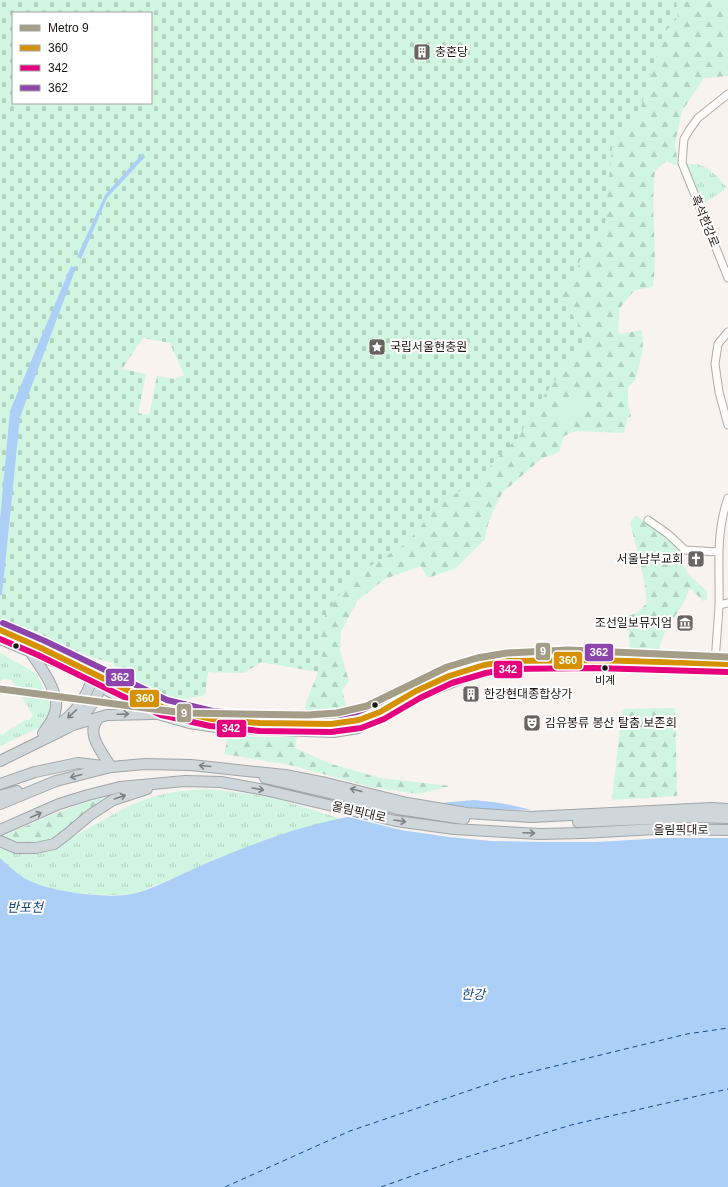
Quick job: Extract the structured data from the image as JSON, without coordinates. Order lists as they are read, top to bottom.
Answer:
{
  "streets": {
    "highway": ["올림픽대로"],
    "street": ["흑석한강로"]
  },
  "water": ["반포천", "한강"],
  "places": {
    "building": ["충혼당", "한강현대종합상가"],
    "place": ["국립서울현충원"],
    "church": ["서울남부교회"],
    "museum": ["조선일보뮤지엄"],
    "other": ["비계"],
    "theatre": ["김유봉류 봉산 탈춤 보존회"]
  },
  "lines": [
    "transit line 362",
    "transit line 360",
    "transit line 342",
    "metro line 9"
  ],
  "legend": [
    "Metro 9",
    "360",
    "342",
    "362"
  ]
}
